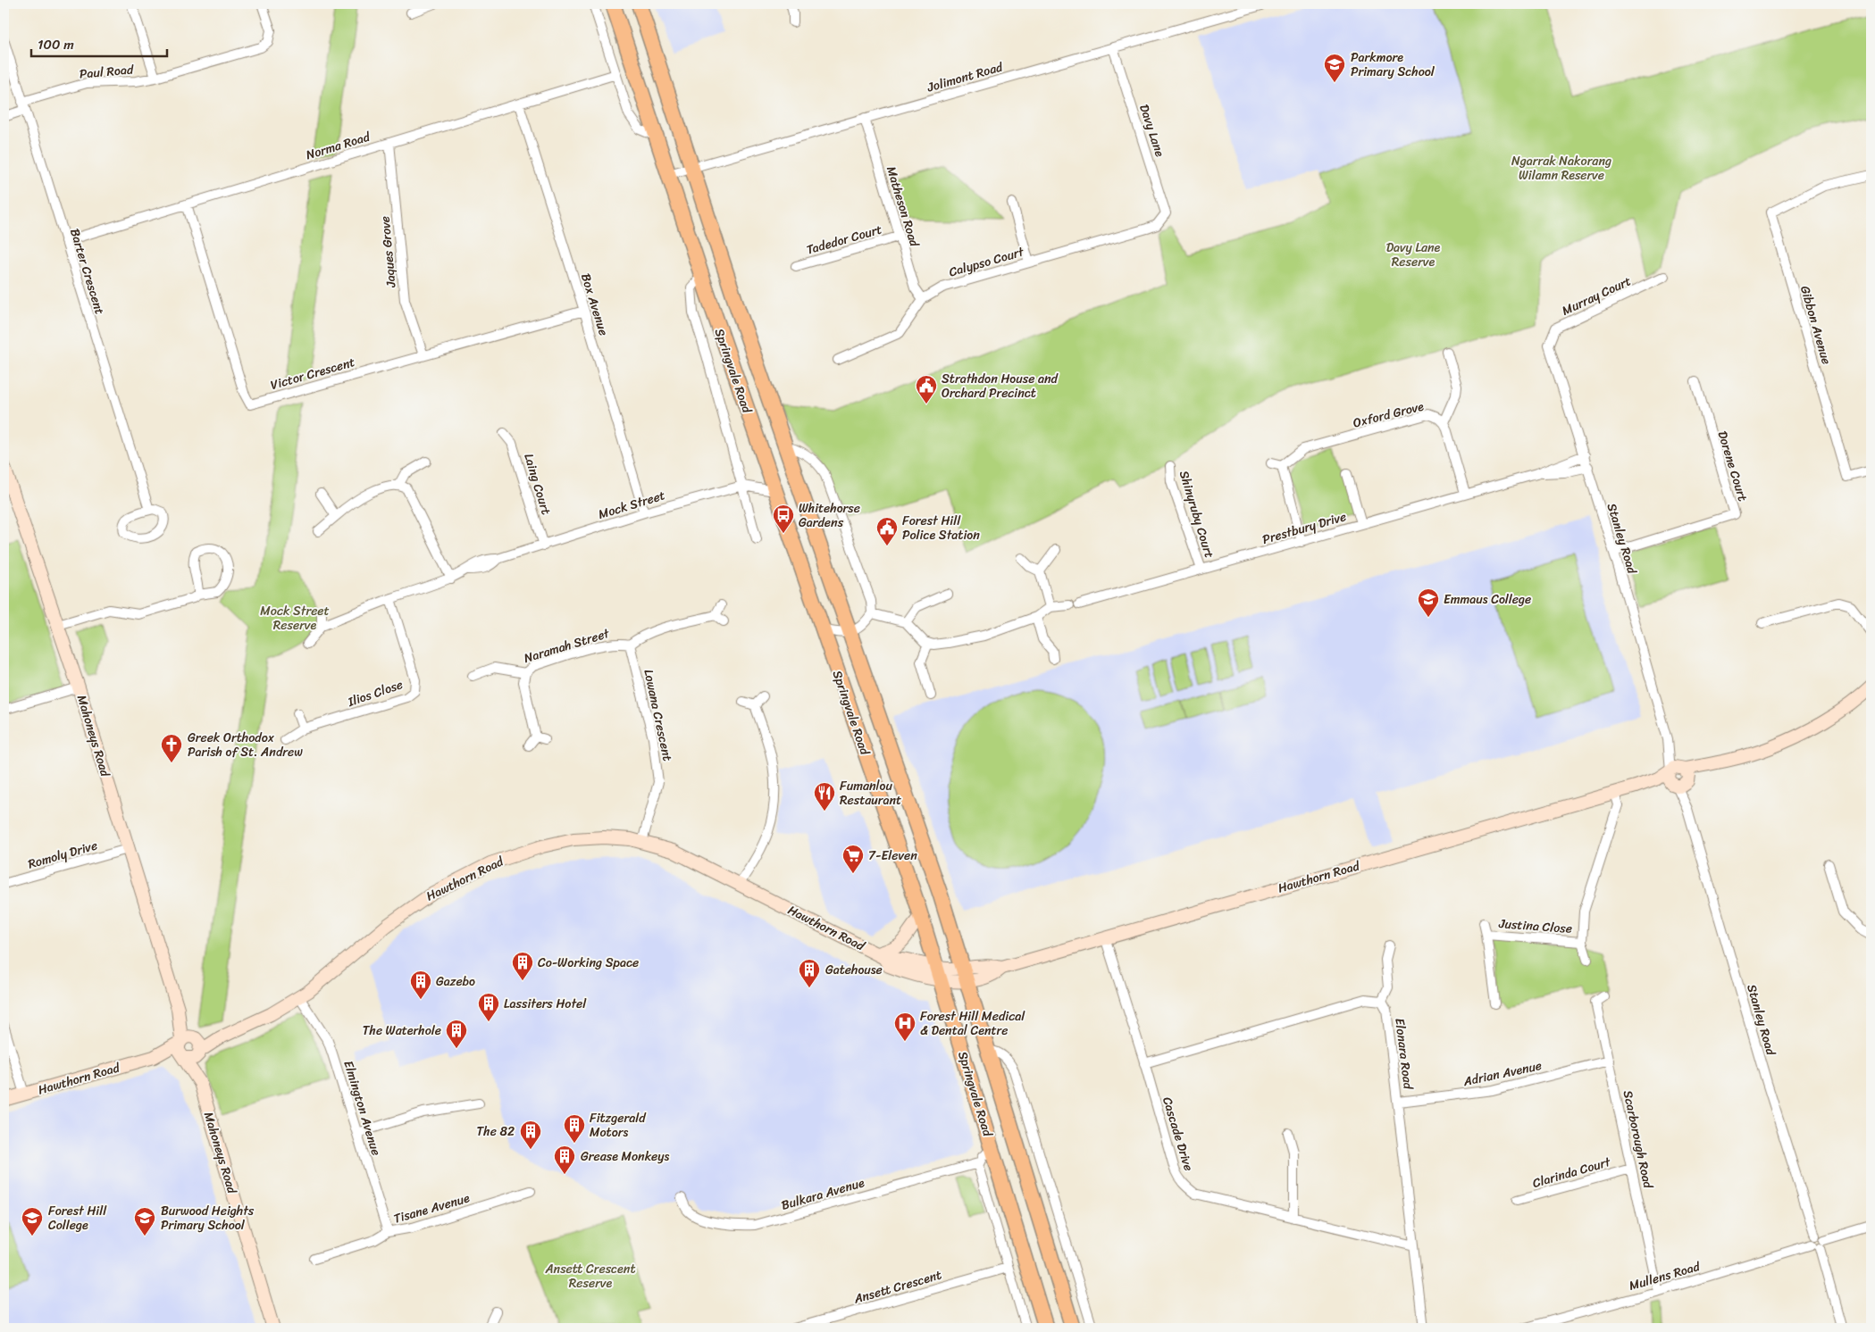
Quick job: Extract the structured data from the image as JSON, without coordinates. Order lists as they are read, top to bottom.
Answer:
{
  "streets": {
    "highway": ["Springvale Road"],
    "main road": ["Mahoneys Road", "Hawthorn Road"],
    "street": [
      "Paul Road",
      "Jolimont Road",
      "Davy Lane",
      "Norma Road",
      "Matheson Road",
      "Tadedor Court",
      "Jaques Grove",
      "Calypso Court",
      "Barter Crescent",
      "Murray Court",
      "Box Avenue",
      "Gibbon Avenue",
      "Victor Crescent",
      "Oxford Grove",
      "Dorene Court",
      "Laing Court",
      "Mock Street",
      "Shinyruby Court",
      "Prestbury Drive",
      "Stanley Road",
      "Naramah Street",
      "Ilios Close",
      "Lowana Crescent",
      "Romoly Drive",
      "Justina Close",
      "Elonara Road",
      "Adrian Avenue",
      "Elmington Avenue",
      "Cascade Drive",
      "Scarborough Road",
      "Clarinda Court",
      "Bulkara Avenue",
      "Tisane Avenue",
      "Mullens Road",
      "Ansett Crescent"
    ]
  },
  "crossings": [
    ["Paul Road", "Barter Crescent"],
    ["Jolimont Road", "Davy Lane"],
    ["Jolimont Road", "Matheson Road"],
    ["Jolimont Road", "Springvale Road"],
    ["Davy Lane", "Calypso Court"],
    ["Norma Road", "Jaques Grove"],
    ["Norma Road", "Barter Crescent"],
    ["Norma Road", "Box Avenue"],
    ["Norma Road", "Victor Crescent"],
    ["Matheson Road", "Tadedor Court"],
    ["Matheson Road", "Calypso Court"],
    ["Jaques Grove", "Victor Crescent"],
    ["Murray Court", "Stanley Road"],
    ["Box Avenue", "Victor Crescent"],
    ["Box Avenue", "Mock Street"],
    ["Springvale Road", "Mock Street"],
    ["Springvale Road", "Hawthorn Road"],
    ["Springvale Road", "Bulkara Avenue"],
    ["Dorene Court", "Stanley Road"],
    ["Laing Court", "Mock Street"],
    ["Mock Street", "Ilios Close"],
    ["Shinyruby Court", "Prestbury Drive"],
    ["Prestbury Drive", "Stanley Road"],
    ["Stanley Road", "Hawthorn Road"],
    ["Stanley Road", "Mullens Road"],
    ["Naramah Street", "Lowana Crescent"],
    ["Lowana Crescent", "Hawthorn Road"],
    ["Mahoneys Road", "Romoly Drive"],
    ["Mahoneys Road", "Hawthorn Road"],
    ["Hawthorn Road", "Elmington Avenue"],
    ["Hawthorn Road", "Cascade Drive"],
    ["Elonara Road", "Adrian Avenue"],
    ["Elonara Road", "Cascade Drive"],
    ["Adrian Avenue", "Scarborough Road"],
    ["Elmington Avenue", "Tisane Avenue"],
    ["Scarborough Road", "Clarinda Court"],
    ["Scarborough Road", "Mullens Road"]
  ],
  "parks": [
    "Ngarrak Nakorang Wilamn Reserve",
    "Davy Lane Reserve",
    "Mock Street Reserve",
    "Ansett Crescent Reserve"
  ],
  "places": {
    "school or university": [
      "Parkmore Primary School",
      "Emmaus College",
      "Forest Hill College",
      "Burwood Heights Primary School"
    ],
    "public building": ["Strathdon House and Orchard Precinct", "Forest Hill Police Station"],
    "bus stop": ["Whitehorse Gardens"],
    "church": ["Greek Orthodox Parish of St. Andrew"],
    "restaurant": ["Fumanlou Restaurant"],
    "supermarket": ["7-Eleven"],
    "building": [
      "Co-Working Space",
      "Gatehouse",
      "Gazebo",
      "Lassiters Hotel",
      "The Waterhole",
      "Fitzgerald Motors",
      "The 82",
      "Grease Monkeys"
    ],
    "hospital": ["Forest Hill Medical & Dental Centre"]
  },
  "scale_bar": "100 m"
}
